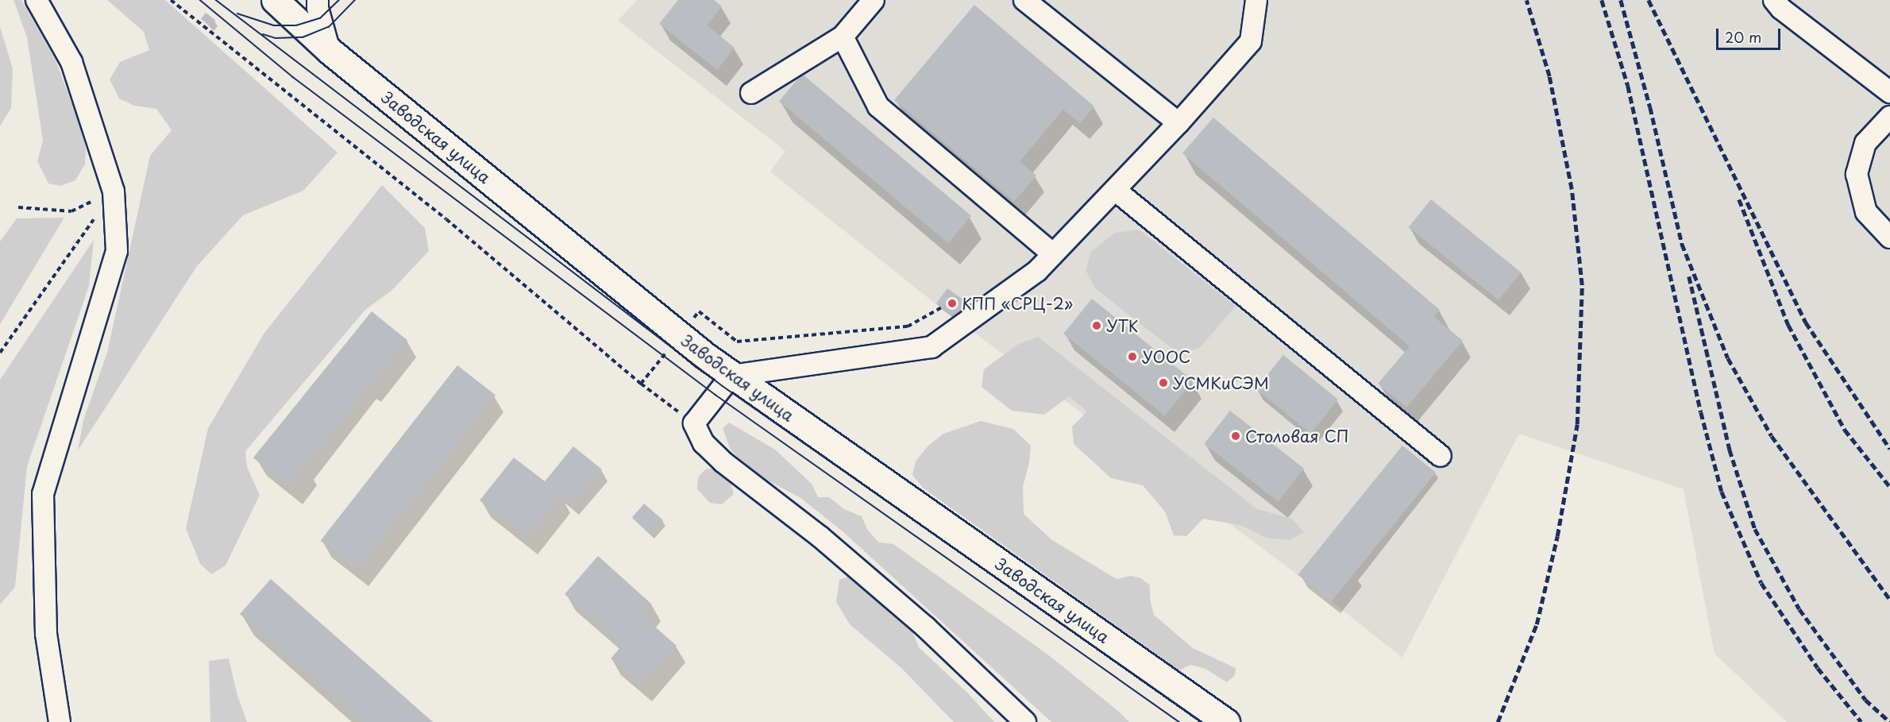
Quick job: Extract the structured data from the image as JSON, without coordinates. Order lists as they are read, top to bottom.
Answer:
{
  "streets": {
    "main road": ["Заводская улица"]
  },
  "places": [
    "КПП «СРЦ-2»",
    "УТК",
    "УООС",
    "УСМКиСЭМ",
    "Столовая СП"
  ],
  "scale_bar": "20 m"
}
